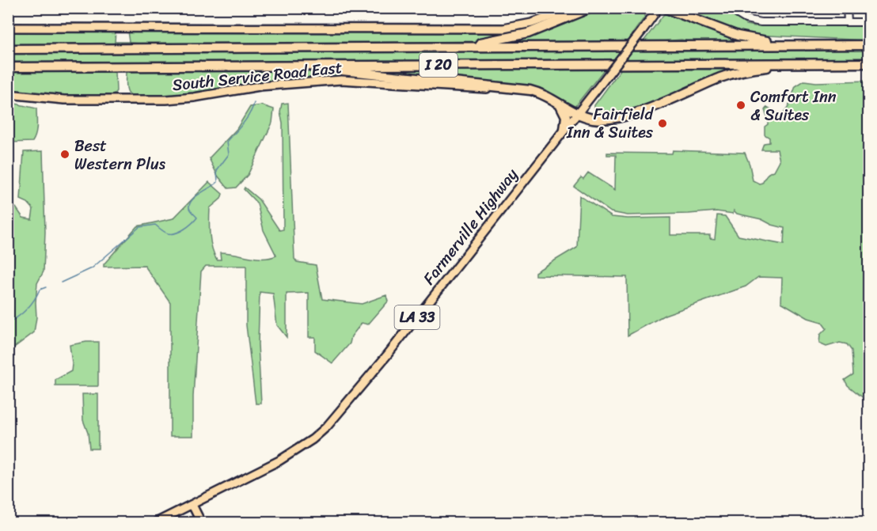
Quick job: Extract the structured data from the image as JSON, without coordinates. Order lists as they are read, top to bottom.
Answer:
{
  "streets": {
    "highway": ["I 20"],
    "main road": ["South Service Road East", "Farmerville Highway", "LA 33"]
  },
  "places": ["Comfort Inn & Suites", "Fairfield Inn & Suites", "Best Western Plus"]
}
